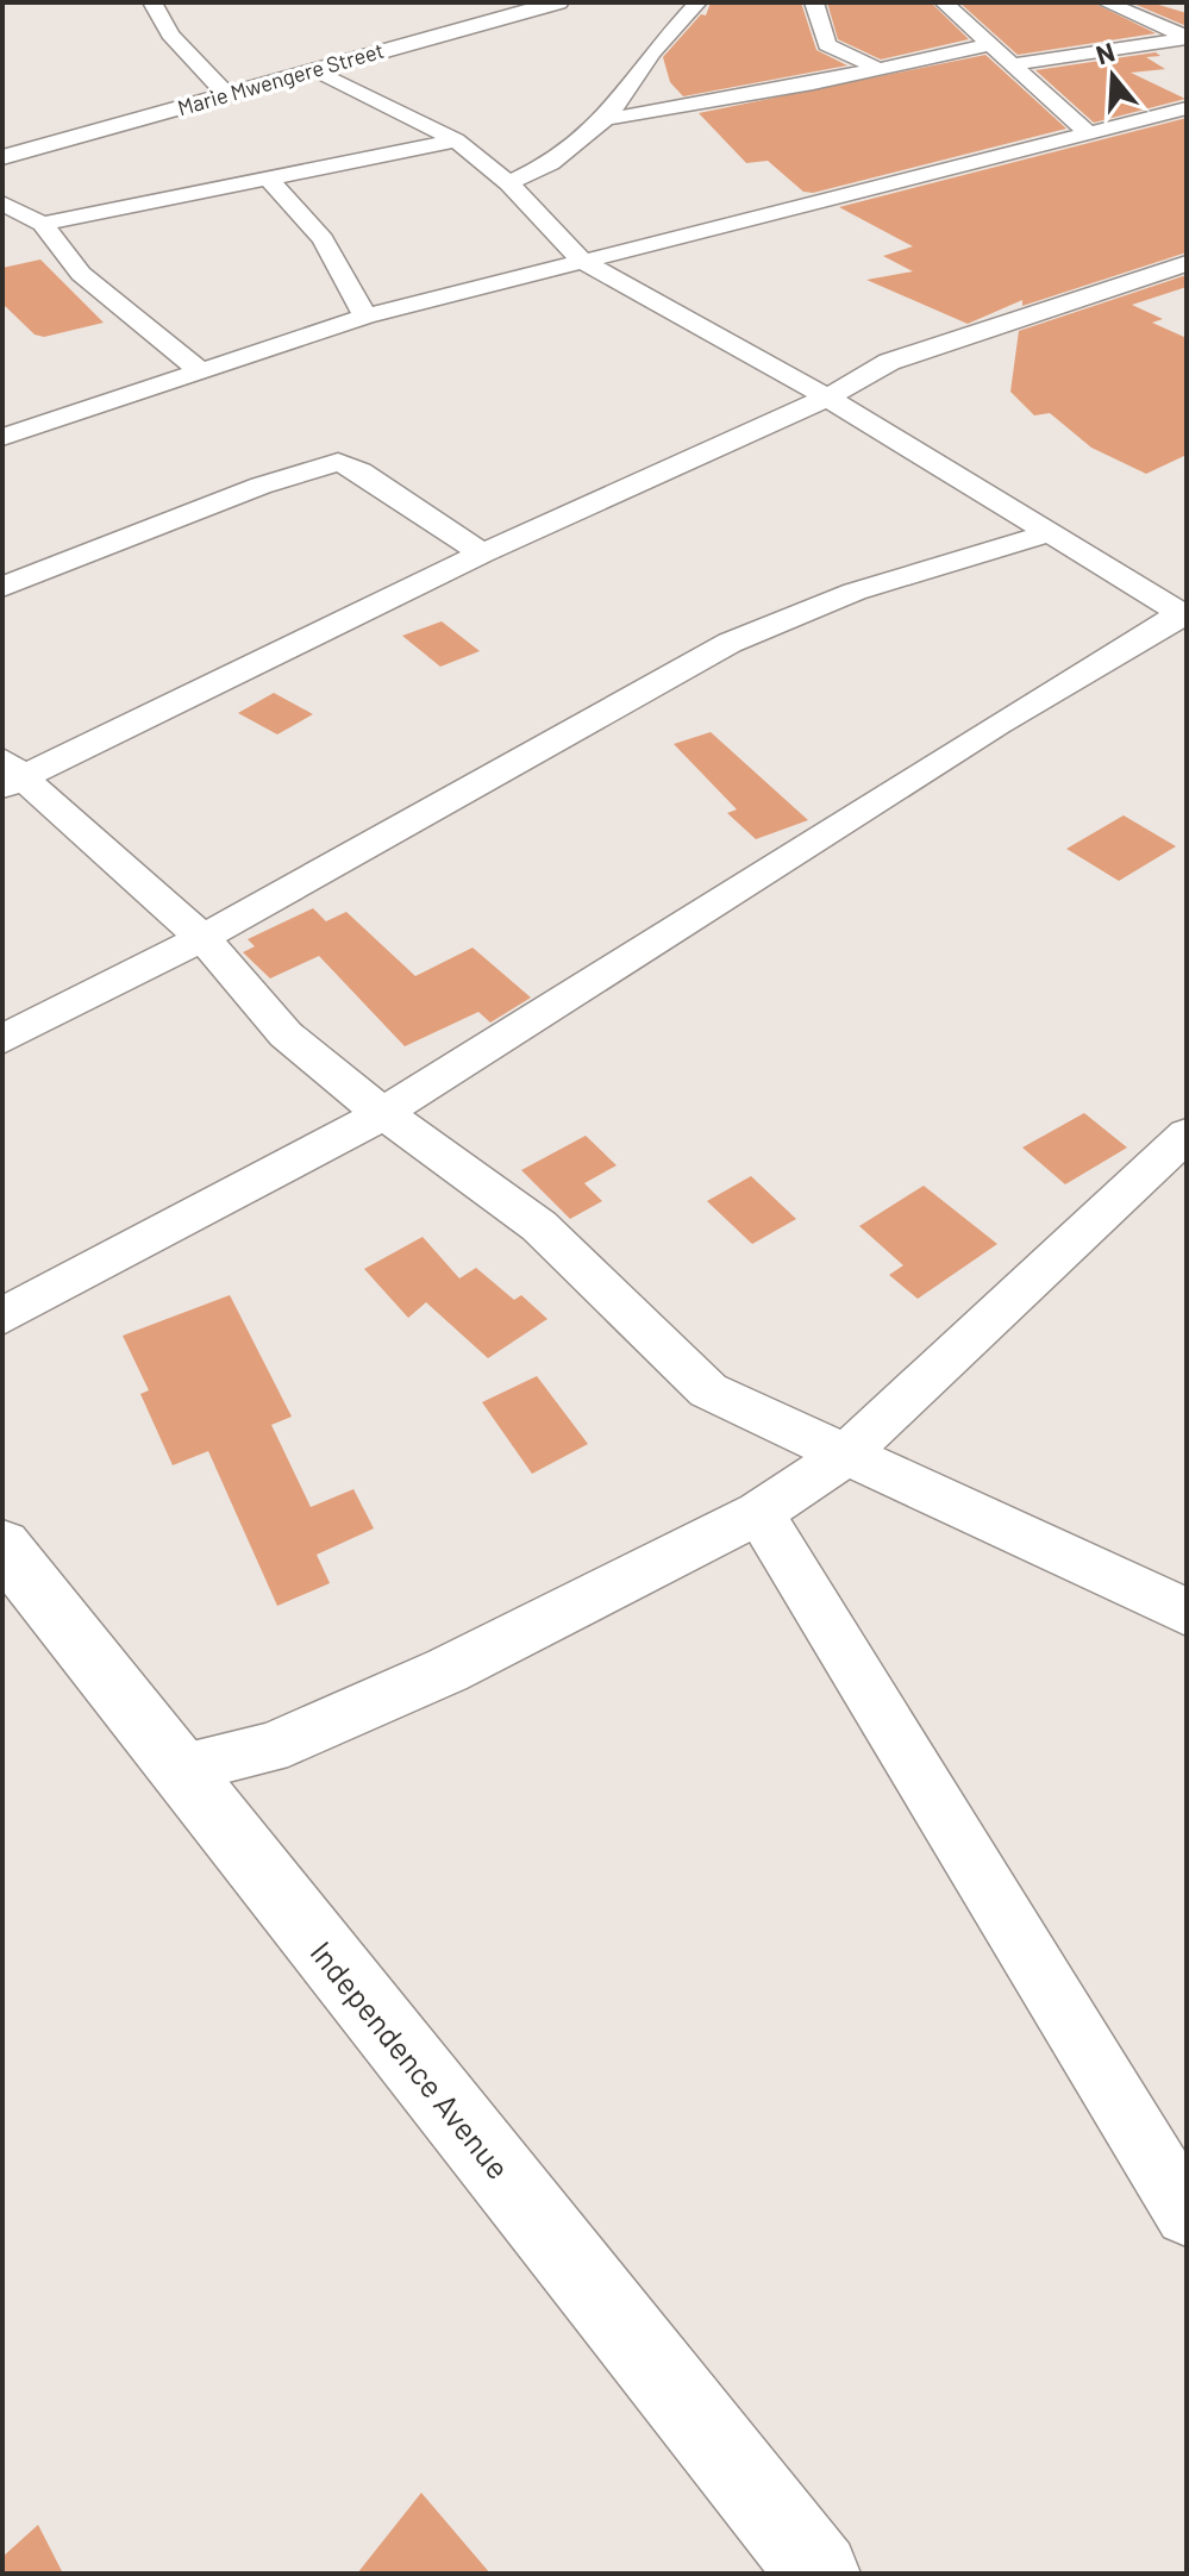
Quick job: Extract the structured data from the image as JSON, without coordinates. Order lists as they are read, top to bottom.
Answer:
{
  "streets": {
    "main road": ["Marie Mwengere Street", "Independence Avenue"]
  },
  "north": "top"
}
